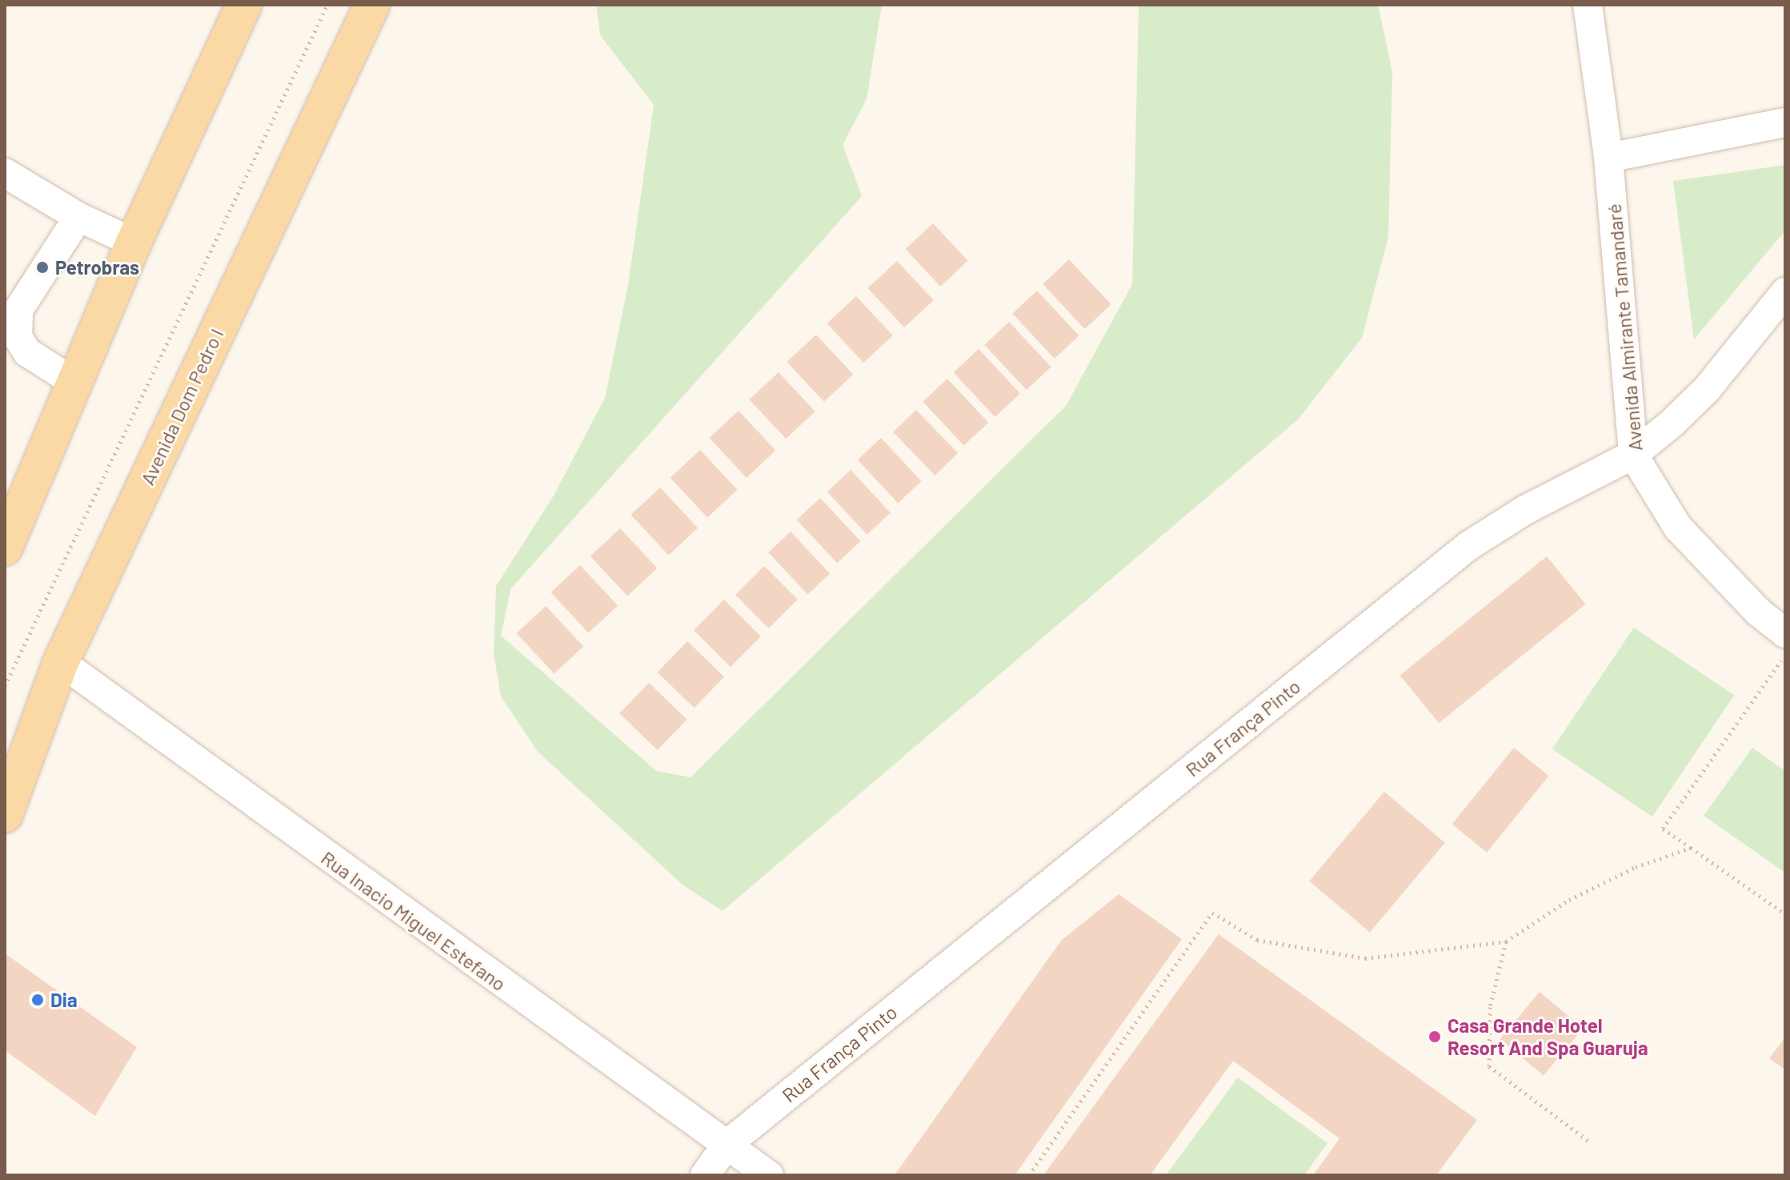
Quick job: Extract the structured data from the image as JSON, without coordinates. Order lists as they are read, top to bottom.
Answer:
{
  "streets": {
    "main road": ["Avenida Dom Pedro I"],
    "street": ["Avenida Almirante Tamandaré", "Rua França Pinto", "Rua Inacio Miguel Estefano"]
  },
  "crossings": [
    ["Avenida Almirante Tamandaré", "Rua França Pinto"],
    ["Avenida Dom Pedro I", "Rua Inacio Miguel Estefano"],
    ["Rua França Pinto", "Rua Inacio Miguel Estefano"]
  ],
  "places": ["Petrobras", "Dia", "Casa Grande Hotel Resort And Spa Guaruja"]
}
